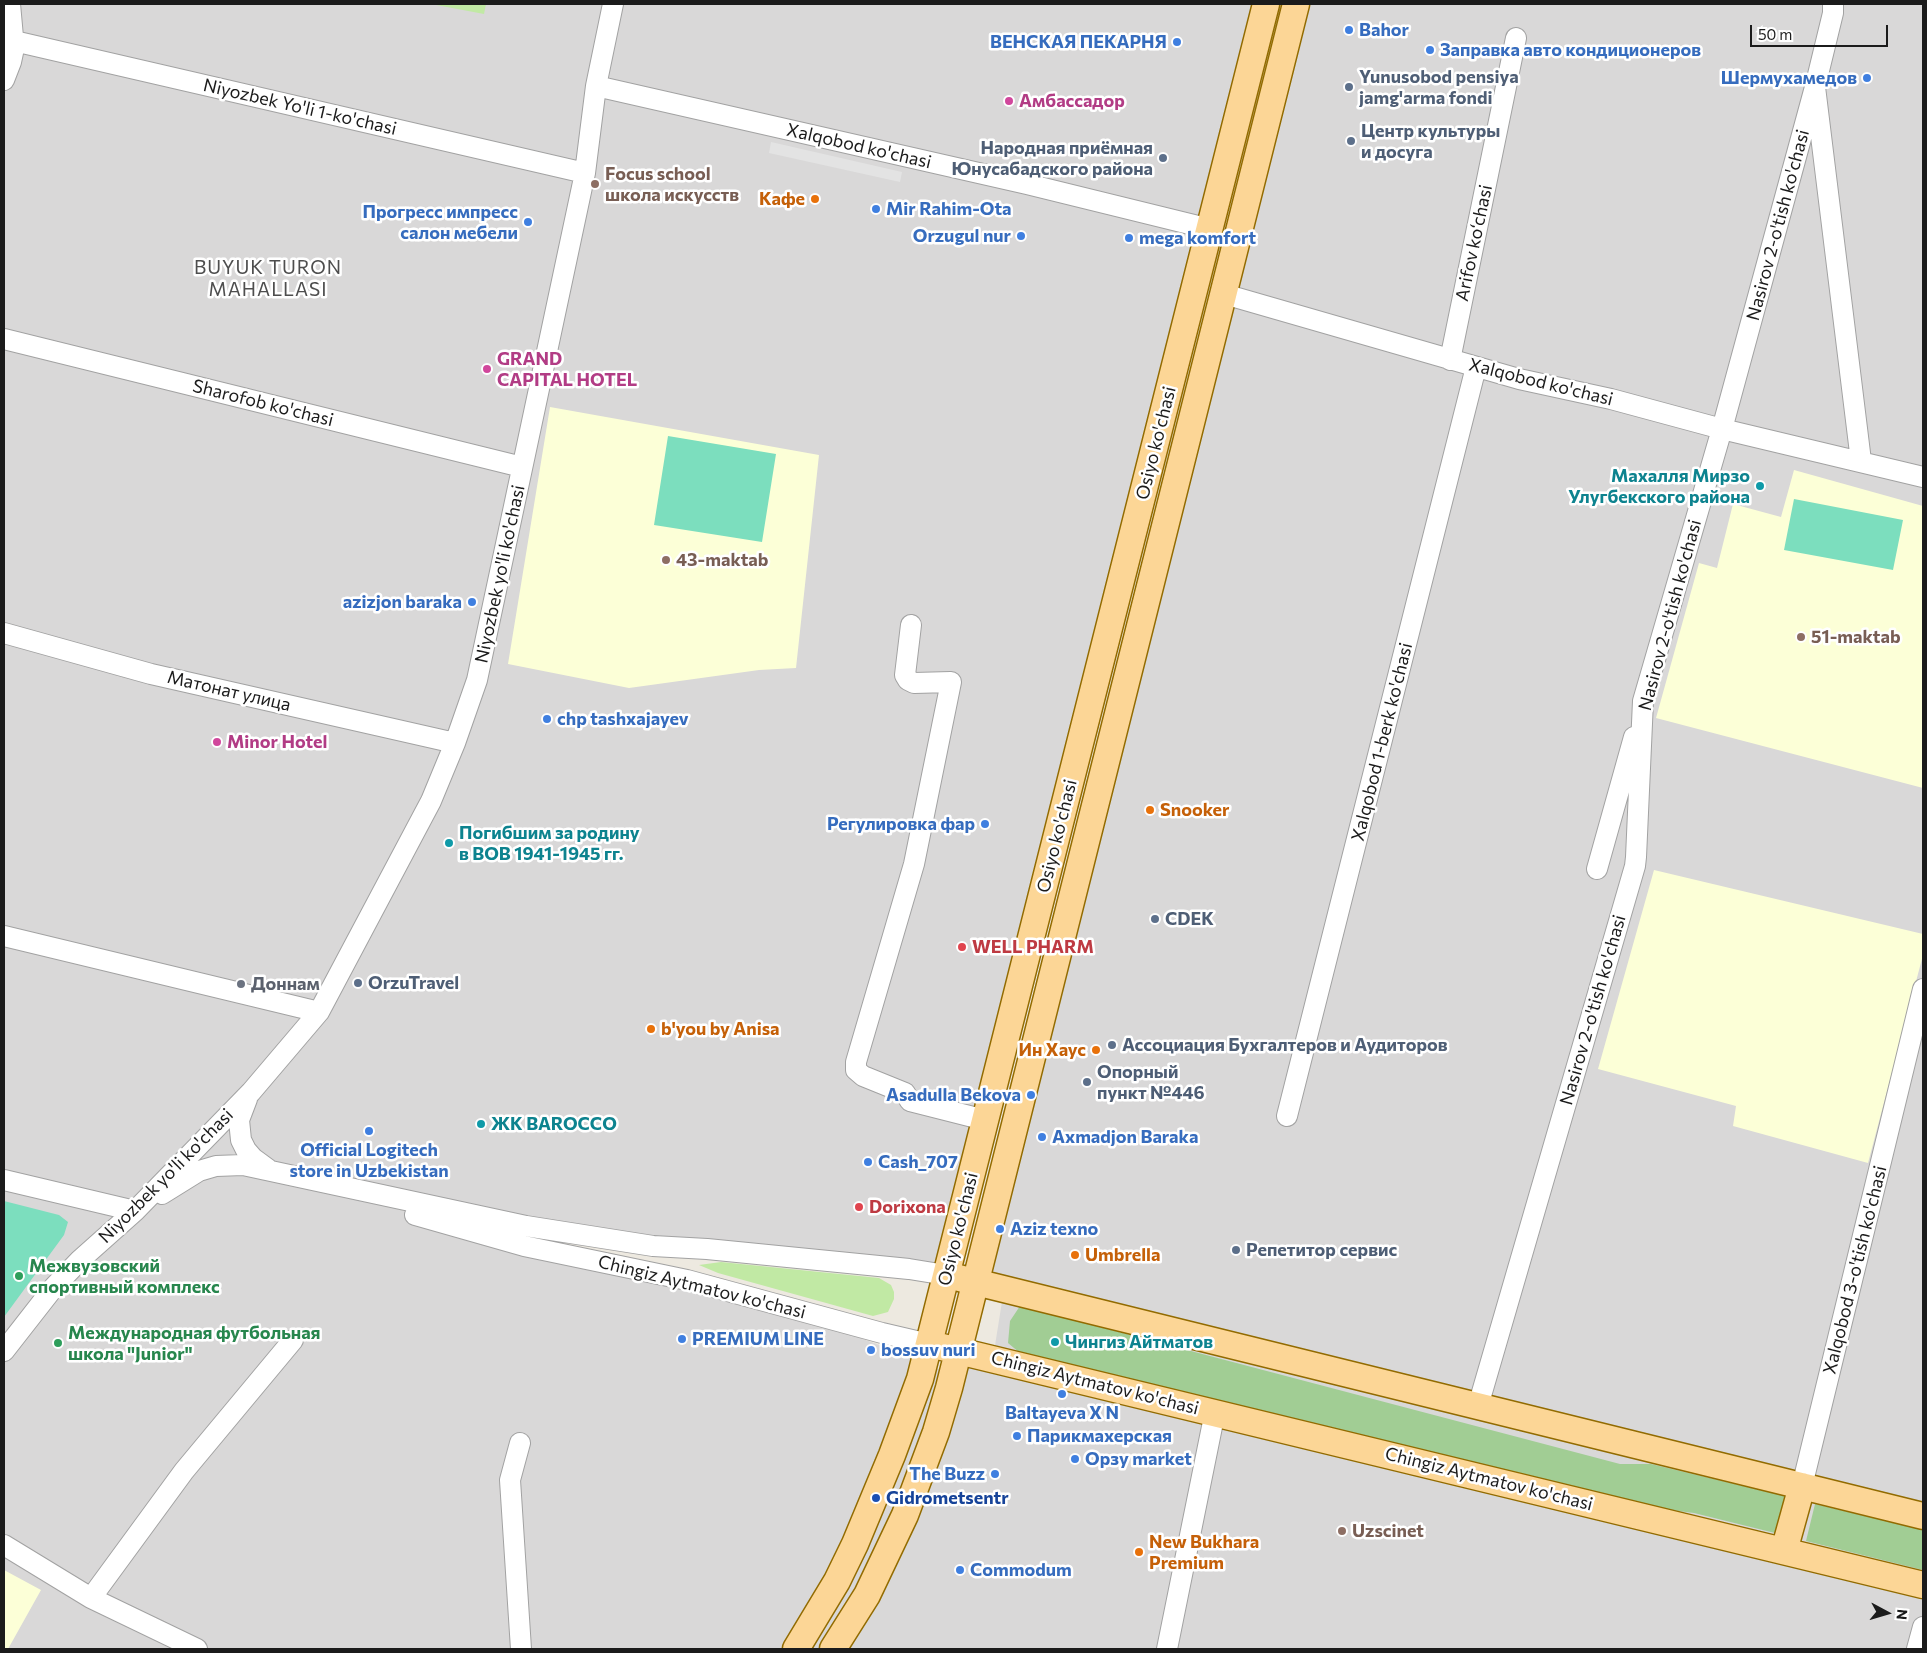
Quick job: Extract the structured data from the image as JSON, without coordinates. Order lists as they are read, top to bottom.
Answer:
{
  "streets": {
    "main road": ["Osiyo ko'chasi", "Xalqobod 3-o'tish ko'chasi", "Chingiz Aytmatov ko'chasi"],
    "street": [
      "Niyozbek Yo'li 1-ko'chasi",
      "Xalqobod ko'chasi",
      "Nasirov 2-o'tish ko'chasi",
      "Arifov ko‘chasi",
      "Sharofob ko'chasi",
      "Niyozbek yo'li ko'chasi",
      "Матонат улица",
      "Xalqobod 1-berk ko'chasi"
    ]
  },
  "crossings": [
    ["Niyozbek Yo'li 1-ko'chasi", "Niyozbek yo'li ko'chasi"],
    ["Xalqobod ko'chasi", "Nasirov 2-o'tish ko'chasi"],
    ["Xalqobod ko'chasi", "Arifov ko‘chasi"],
    ["Xalqobod ko'chasi", "Osiyo ko'chasi"],
    ["Xalqobod ko'chasi", "Niyozbek yo'li ko'chasi"],
    ["Xalqobod ko'chasi", "Xalqobod 1-berk ko'chasi"],
    ["Nasirov 2-o'tish ko'chasi", "Chingiz Aytmatov ko'chasi"],
    ["Sharofob ko'chasi", "Niyozbek yo'li ko'chasi"],
    ["Osiyo ko'chasi", "Chingiz Aytmatov ko'chasi"],
    ["Niyozbek yo'li ko'chasi", "Матонат улица"],
    ["Niyozbek yo'li ko'chasi", "Chingiz Aytmatov ko'chasi"],
    ["Xalqobod 3-o'tish ko'chasi", "Chingiz Aytmatov ko'chasi"]
  ],
  "districts": ["BUYUK TURON MAHALLASI"],
  "places": [
    "Bahor",
    "ВЕНСКАЯ ПЕКАРНЯ",
    "Заправка авто кондиционеров",
    "Шермухамедов",
    "Yunusobod pensiya jamg'arma fondi",
    "Амбассадор",
    "Центр культуры и досуга",
    "Народная приёмная Юнусабадского района",
    "Focus school школа искусств",
    "Кафе",
    "Mir Rahim-Ota",
    "Прогресс импресс салон мебели",
    "Orzugul nur",
    "mega komfort",
    "GRAND CAPITAL HOTEL",
    "Махалля Мирзо Улугбекского района",
    "43-maktab",
    "azizjon baraka",
    "51-maktab",
    "chp tashxajayev",
    "Minor Hotel",
    "Snooker",
    "Регулировка фар",
    "Погибшим за родину в ВОВ 1941-1945 гг.",
    "CDEK",
    "WELL PHARM",
    "OrzuTravel",
    "Доннам",
    "b'you by Anisa",
    "Ассоциация Бухгалтеров и Аудиторов",
    "Ин Хаус",
    "Опорный пункт №446",
    "Asadulla Bekova",
    "ЖК BAROCCO",
    "Official Logitech store in Uzbekistan",
    "Axmadjon Baraka",
    "Cash_707",
    "Dorixona",
    "Aziz texno",
    "Репетитор сервис",
    "Umbrella",
    "Межвузовский спортивный комплекс",
    "PREMIUM LINE",
    "Чингиз Айтматов",
    "Международная футбольная школа \"Junior\"",
    "bossuv nuri",
    "Baltayeva X N",
    "Парикмахерская",
    "Орзу market",
    "The Buzz",
    "Gidrometsentr",
    "Uzscinet",
    "New Bukhara Premium",
    "Commodum"
  ],
  "scale_bar": "50 m",
  "north": "right"
}
